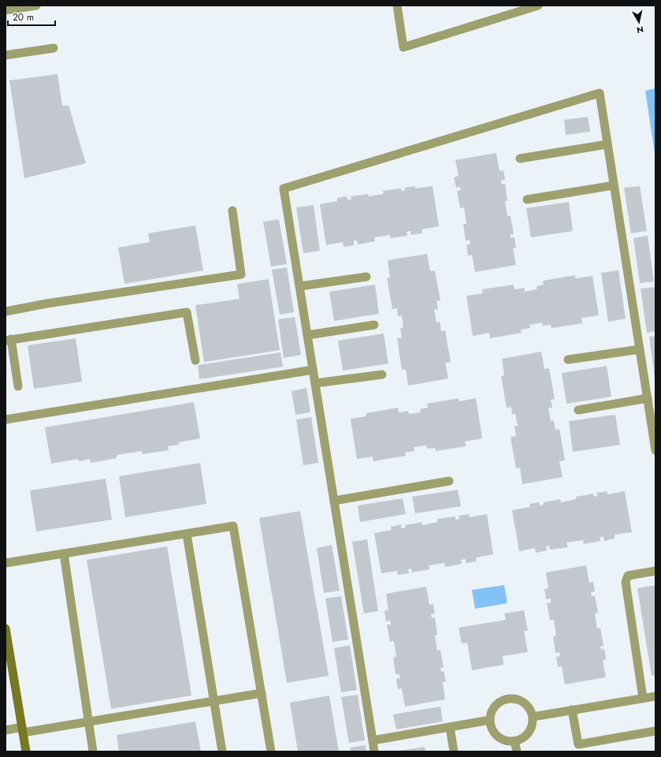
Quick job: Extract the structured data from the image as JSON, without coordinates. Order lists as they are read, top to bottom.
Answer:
{
  "scale_bar": "20 m",
  "north": "bottom"
}
